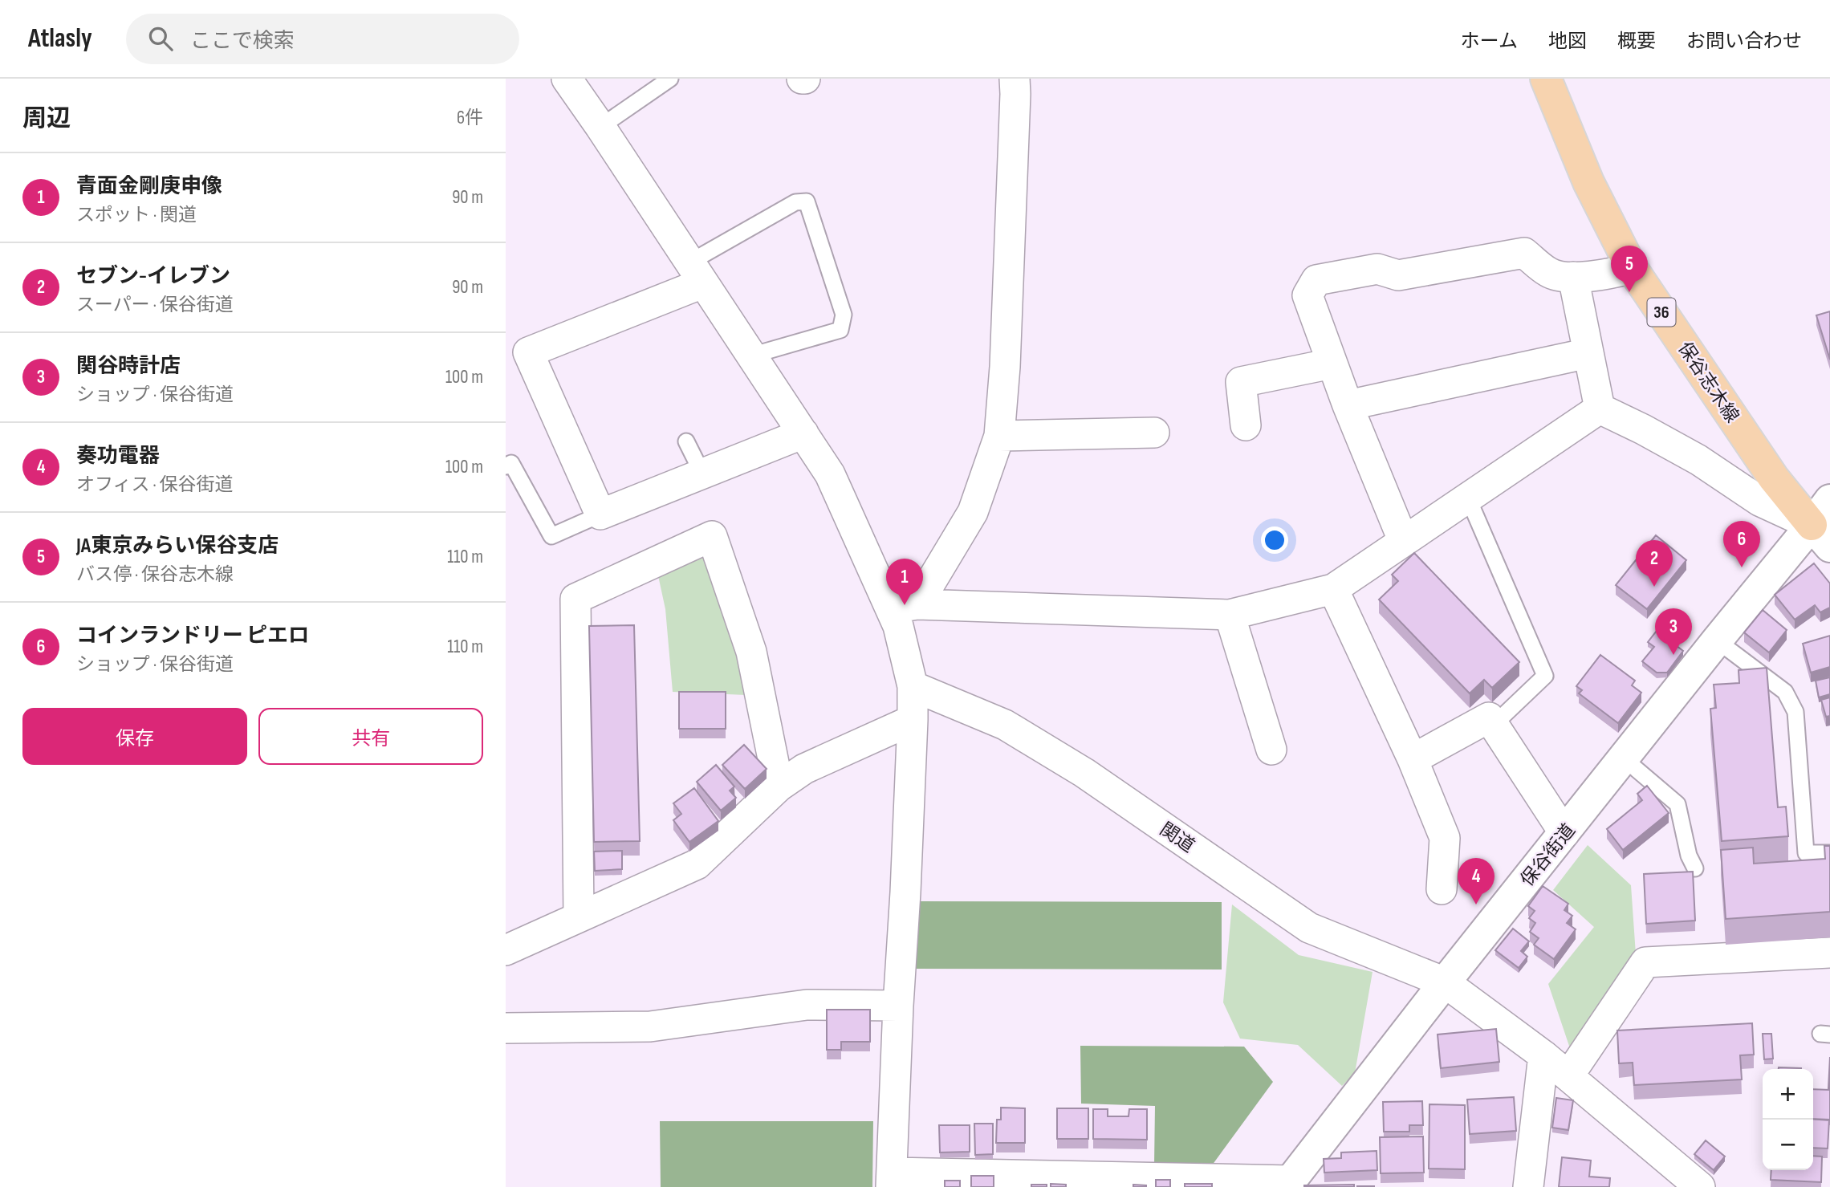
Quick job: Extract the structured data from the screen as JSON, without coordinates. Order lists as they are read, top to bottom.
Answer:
{
  "streets": {
    "main road": ["36", "保谷志木線", "保谷街道"],
    "street": ["関道"]
  },
  "crossings": [
    ["保谷志木線", "保谷街道"],
    ["関道", "保谷街道"]
  ],
  "page": {
    "header": "Atlasly",
    "search": "ここで検索",
    "nav": [
      "ホーム",
      "地図",
      "概要",
      "お問い合わせ"
    ],
    "heading": ["周辺", "6件"],
    "list": [
      {
        "mark": "1",
        "name": "青面金剛庚申像",
        "note": "スポット · 関道",
        "value": "90 m"
      },
      {
        "mark": "2",
        "name": "セブン-イレブン",
        "note": "スーパー · 保谷街道",
        "value": "90 m"
      },
      {
        "mark": "3",
        "name": "関谷時計店",
        "note": "ショップ · 保谷街道",
        "value": "100 m"
      },
      {
        "mark": "4",
        "name": "奏功電器",
        "note": "オフィス · 保谷街道",
        "value": "100 m"
      },
      {
        "mark": "5",
        "name": "JA東京みらい保谷支店",
        "note": "バス停 · 保谷志木線",
        "value": "110 m"
      },
      {
        "mark": "6",
        "name": "コインランドリー ピエロ",
        "note": "ショップ · 保谷街道",
        "value": "110 m"
      }
    ],
    "pins": [
      "5",
      "6",
      "2",
      "1",
      "3",
      "4"
    ],
    "buttons": ["保存", "共有"],
    "map_buttons": ["+", "−"]
  }
}
